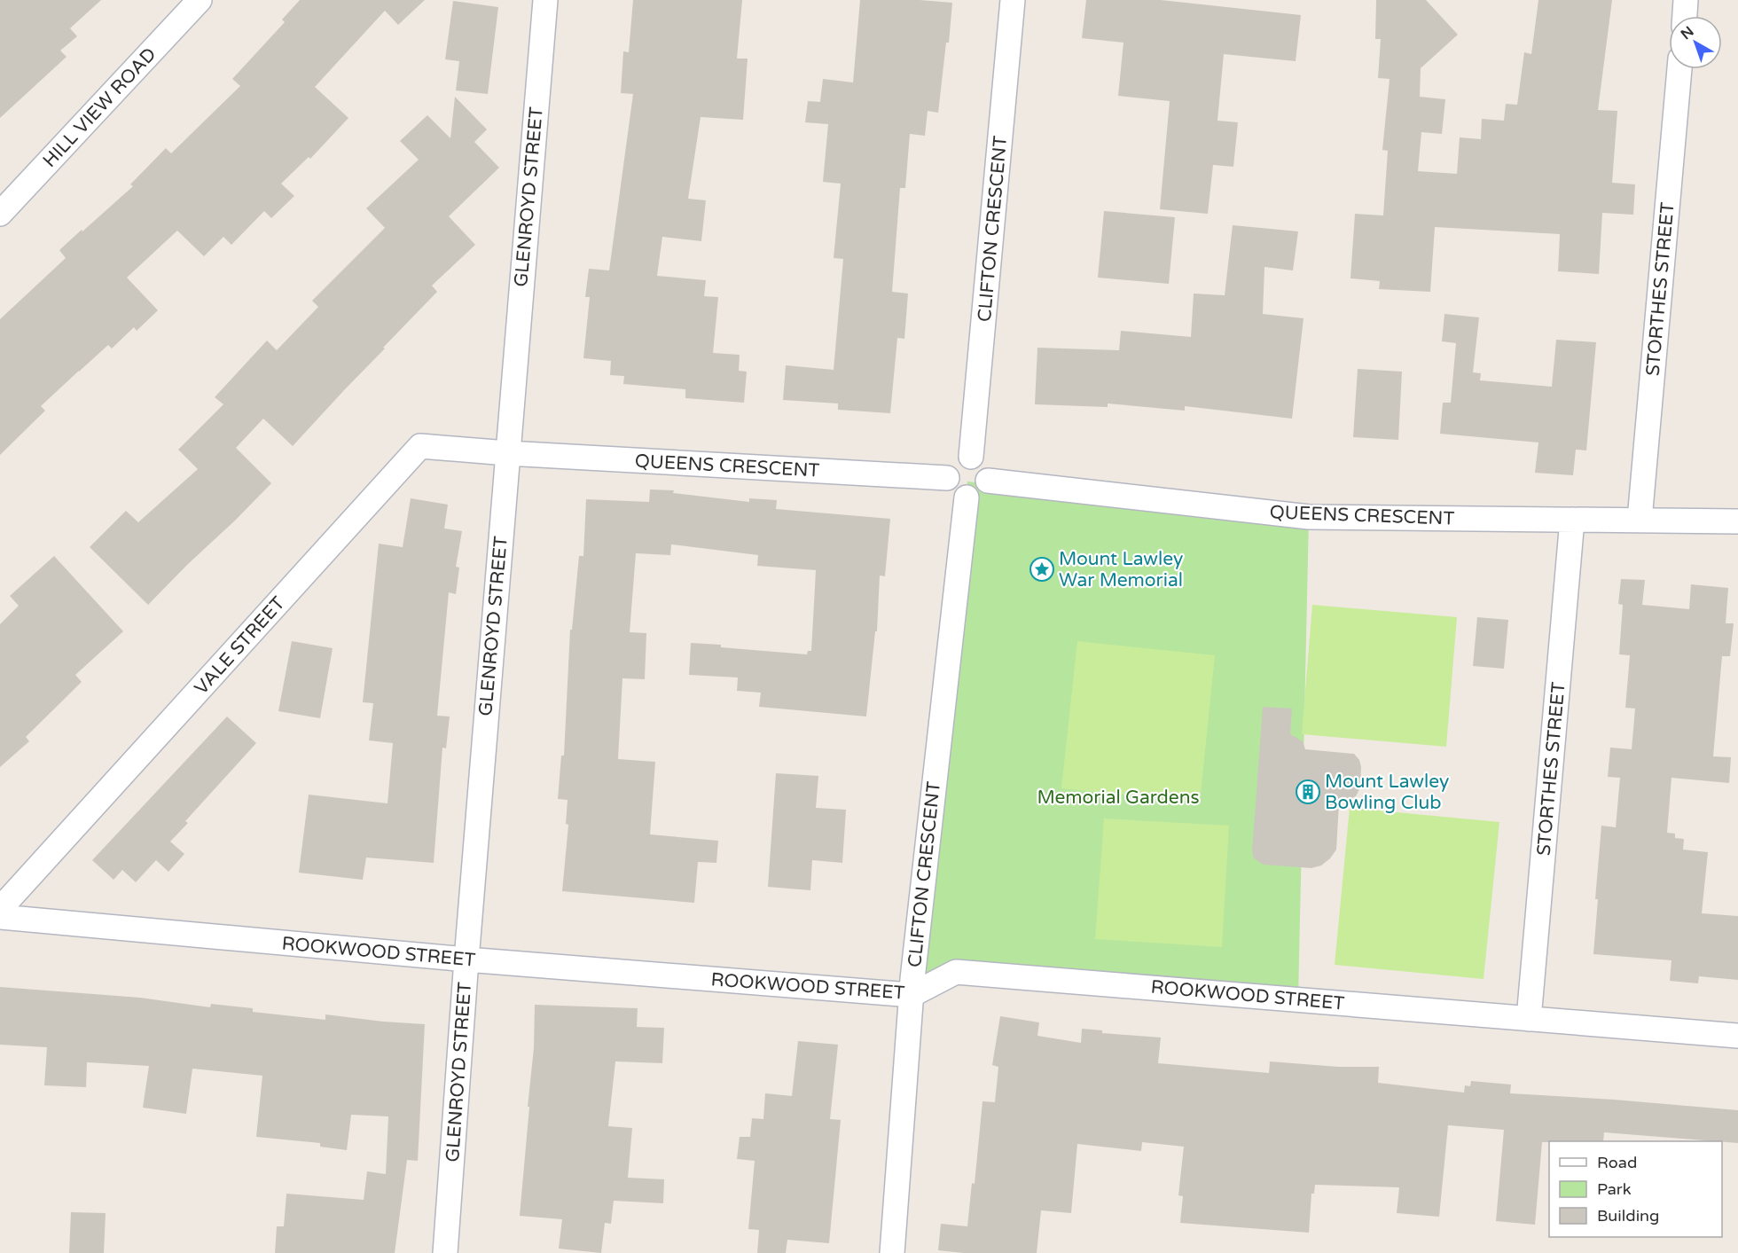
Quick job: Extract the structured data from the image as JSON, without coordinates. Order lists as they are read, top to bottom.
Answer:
{
  "streets": {
    "street": [
      "HILL VIEW ROAD",
      "GLENROYD STREET",
      "CLIFTON CRESCENT",
      "STORTHES STREET",
      "QUEENS CRESCENT",
      "VALE STREET",
      "ROOKWOOD STREET"
    ]
  },
  "crossings": [
    ["GLENROYD STREET", "QUEENS CRESCENT"],
    ["GLENROYD STREET", "VALE STREET"],
    ["GLENROYD STREET", "ROOKWOOD STREET"],
    ["CLIFTON CRESCENT", "QUEENS CRESCENT"],
    ["CLIFTON CRESCENT", "ROOKWOOD STREET"],
    ["STORTHES STREET", "QUEENS CRESCENT"],
    ["STORTHES STREET", "ROOKWOOD STREET"],
    ["QUEENS CRESCENT", "VALE STREET"]
  ],
  "parks": ["Memorial Gardens"],
  "places": {
    "place": ["Mount Lawley War Memorial"],
    "building": ["Mount Lawley Bowling Club"]
  },
  "legend": ["Road", "Park", "Building"],
  "north": "top left"
}
